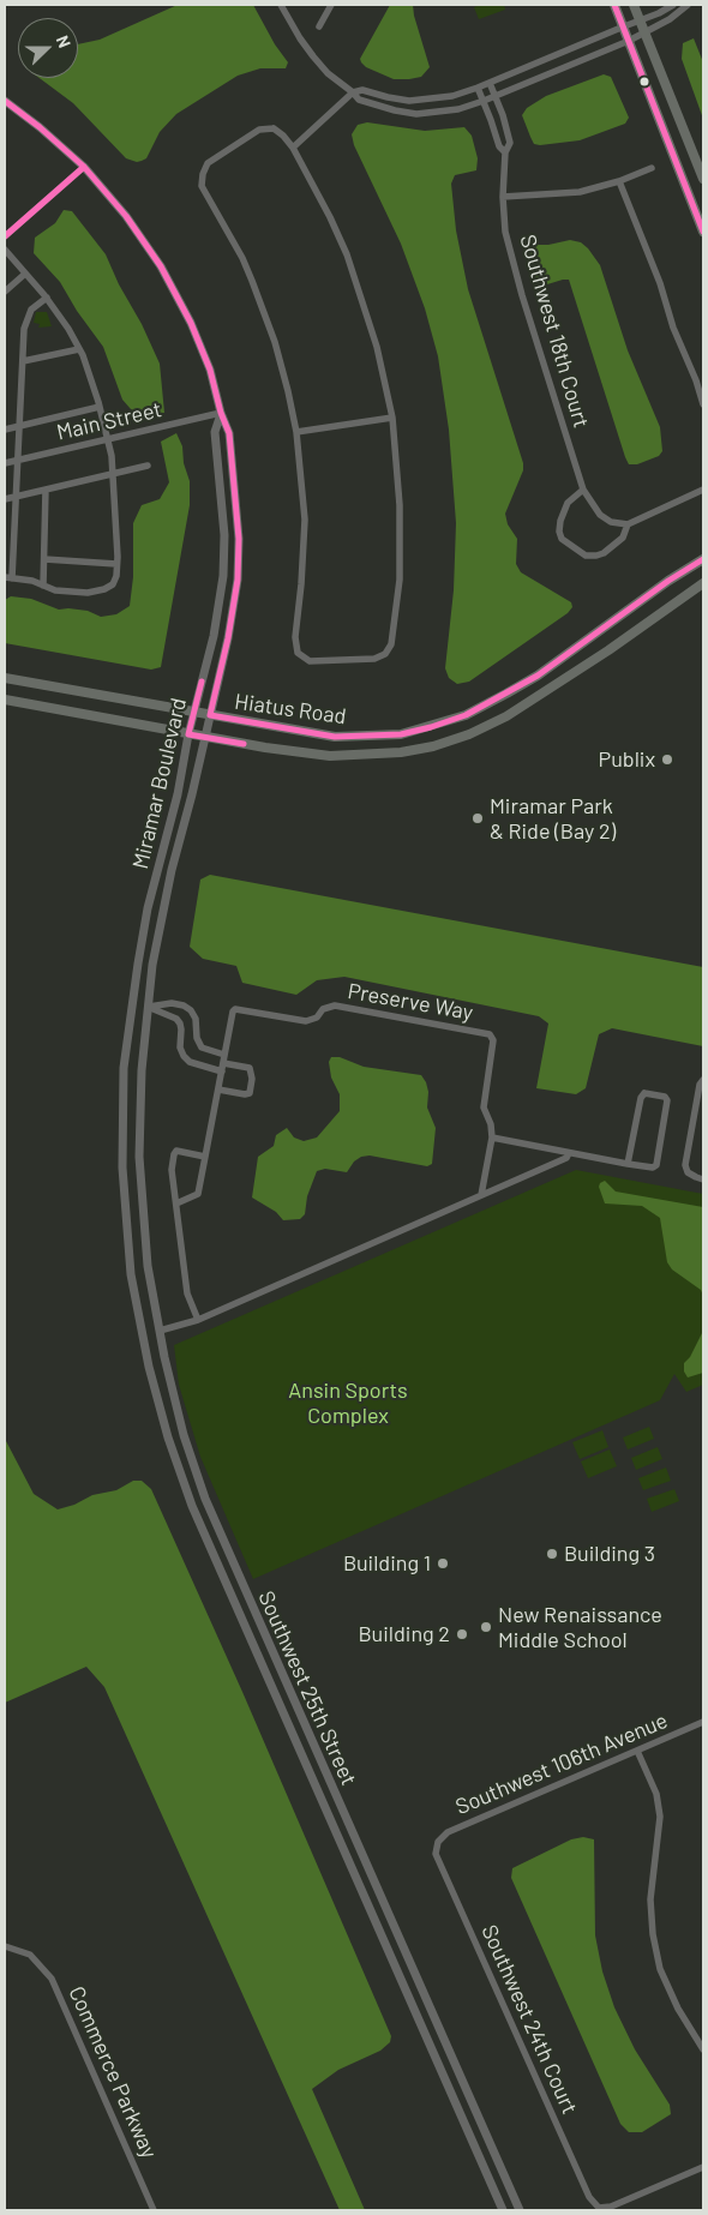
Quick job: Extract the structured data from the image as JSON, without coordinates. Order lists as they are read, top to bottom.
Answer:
{
  "streets": {
    "main road": ["Hiatus Road"],
    "street": [
      "Southwest 18th Court",
      "Main Street",
      "Miramar Boulevard",
      "Preserve Way",
      "Southwest 25th Street",
      "Southwest 106th Avenue",
      "Southwest 24th Court",
      "Commerce Parkway"
    ]
  },
  "crossings": [
    ["Main Street", "Miramar Boulevard"],
    ["Hiatus Road", "Miramar Boulevard"],
    ["Miramar Boulevard", "Southwest 25th Street"],
    ["Southwest 106th Avenue", "Southwest 24th Court"]
  ],
  "parks": ["Ansin Sports Complex"],
  "places": [
    "Publix",
    "Miramar Park & Ride (Bay 2)",
    "Building 3",
    "Building 1",
    "New Renaissance Middle School",
    "Building 2"
  ],
  "north": "right"
}
